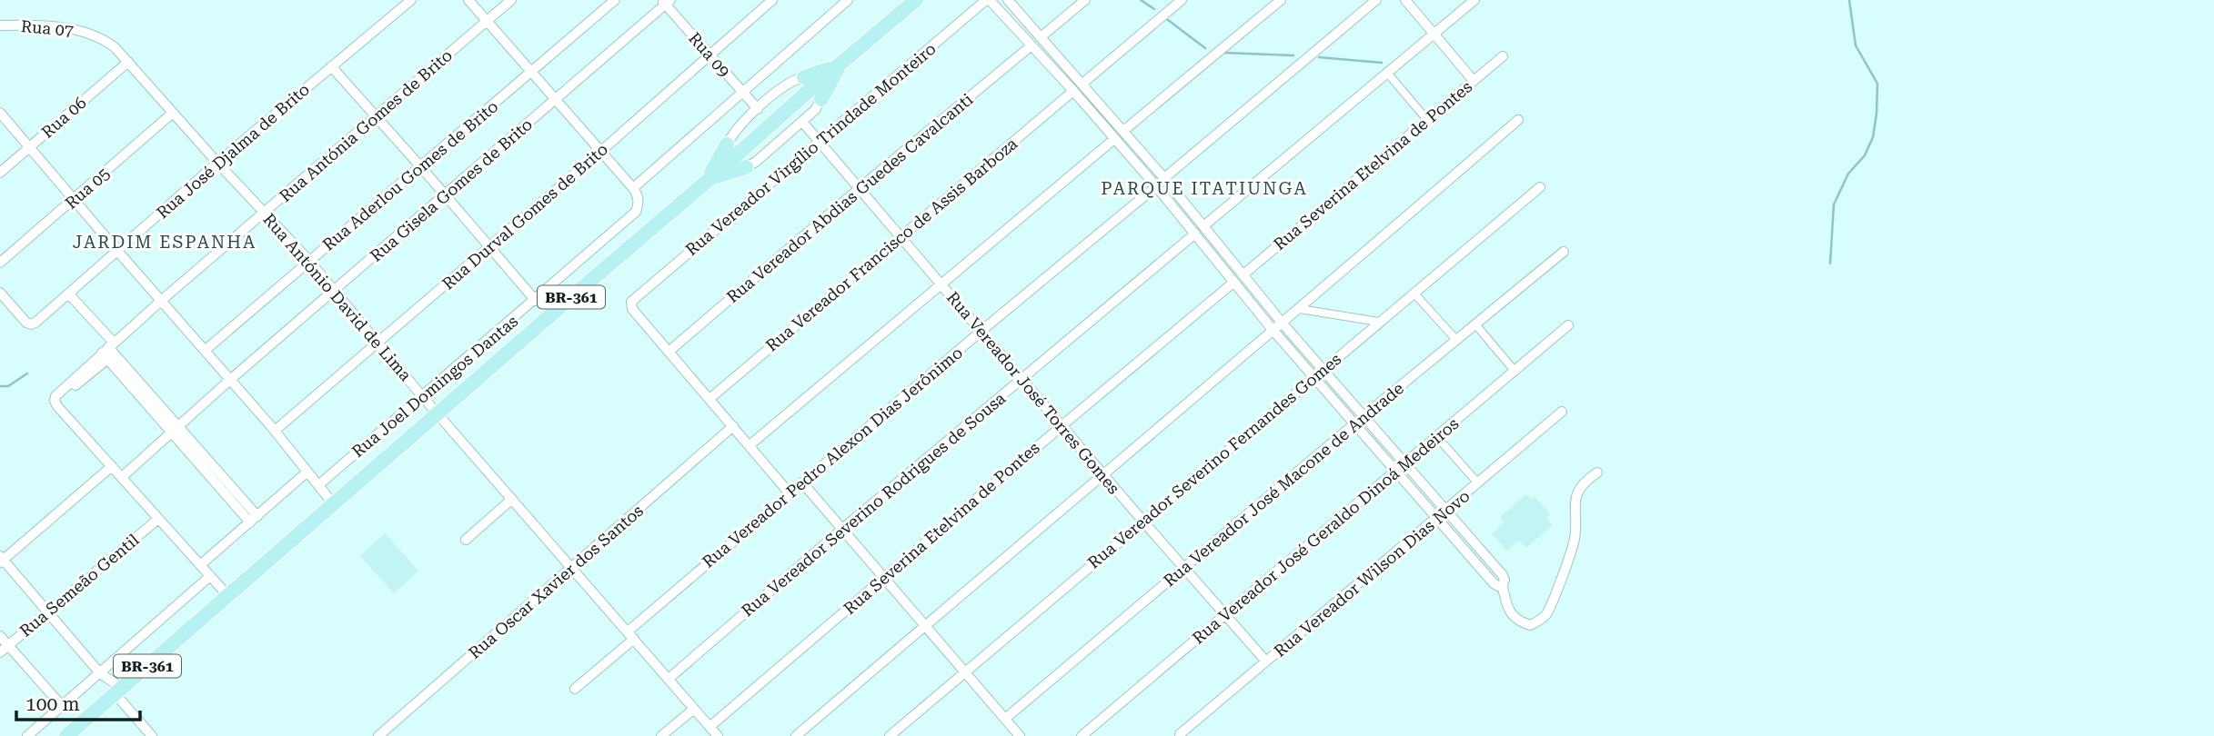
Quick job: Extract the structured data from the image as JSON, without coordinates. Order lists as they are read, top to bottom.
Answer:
{
  "streets": {
    "main road": ["BR-361"],
    "street": [
      "Rua 07",
      "Rua 09",
      "Rua 06",
      "Rua Antónia Gomes de Brito",
      "Rua Vereador Virgílio Trindade Monteiro",
      "Rua José Djalma de Brito",
      "Rua Severina Etelvina de Pontes",
      "Rua Aderlou Gomes de Brito",
      "Rua 05",
      "Rua Gisela Gomes de Brito",
      "Rua Vereador Abdias Guedes Cavalcanti",
      "Rua Durval Gomes de Brito",
      "Rua Vereador Francisco de Assis Barboza",
      "Rua António David de Lima",
      "Rua Joel Domingos Dantas",
      "Rua Vereador José Torres Gomes",
      "Rua Vereador Pedro Alexon Dias Jerônimo",
      "Rua Vereador Severino Fernandes Gomes",
      "Rua Vereador José Macone de Andrade",
      "Rua Vereador Severino Rodrigues de Sousa",
      "Rua Vereador José Geraldo Dinoá Medeiros",
      "Rua Vereador Wilson Dias Novo",
      "Rua Oscar Xavier dos Santos",
      "Rua Semeão Gentil"
    ]
  },
  "crossings": [
    ["Rua 07", "Rua António David de Lima"],
    ["Rua 09", "Rua Gisela Gomes de Brito"],
    ["Rua 09", "Rua Durval Gomes de Brito"],
    ["Rua 06", "Rua António David de Lima"],
    ["Rua Antónia Gomes de Brito", "Rua António David de Lima"],
    ["Rua Vereador Virgílio Trindade Monteiro", "Rua Vereador Abdias Guedes Cavalcanti"],
    ["Rua Vereador Virgílio Trindade Monteiro", "Rua Vereador José Torres Gomes"],
    ["Rua José Djalma de Brito", "Rua António David de Lima"],
    ["Rua Severina Etelvina de Pontes", "Rua António David de Lima"],
    ["Rua Severina Etelvina de Pontes", "Rua Vereador José Torres Gomes"],
    ["Rua Aderlou Gomes de Brito", "Rua António David de Lima"],
    ["Rua 05", "Rua António David de Lima"],
    ["Rua Gisela Gomes de Brito", "Rua António David de Lima"],
    ["Rua Vereador Abdias Guedes Cavalcanti", "Rua Vereador José Torres Gomes"],
    ["Rua Durval Gomes de Brito", "Rua António David de Lima"],
    ["Rua Vereador Francisco de Assis Barboza", "Rua Vereador José Torres Gomes"],
    ["Rua António David de Lima", "BR-361"],
    ["Rua António David de Lima", "Rua Joel Domingos Dantas"],
    ["Rua António David de Lima", "Rua Vereador Pedro Alexon Dias Jerônimo"],
    ["Rua António David de Lima", "Rua Vereador Severino Rodrigues de Sousa"],
    ["Rua António David de Lima", "Rua Oscar Xavier dos Santos"],
    ["Rua Vereador José Torres Gomes", "Rua Vereador Pedro Alexon Dias Jerônimo"],
    ["Rua Vereador José Torres Gomes", "Rua Vereador Severino Fernandes Gomes"],
    ["Rua Vereador José Torres Gomes", "Rua Vereador José Macone de Andrade"],
    ["Rua Vereador José Torres Gomes", "Rua Vereador Severino Rodrigues de Sousa"],
    ["Rua Vereador José Torres Gomes", "Rua Vereador José Geraldo Dinoá Medeiros"],
    ["Rua Vereador José Torres Gomes", "Rua Vereador Wilson Dias Novo"]
  ],
  "districts": ["PARQUE ITATIUNGA", "JARDIM ESPANHA"],
  "scale_bar": "100 m"
}
